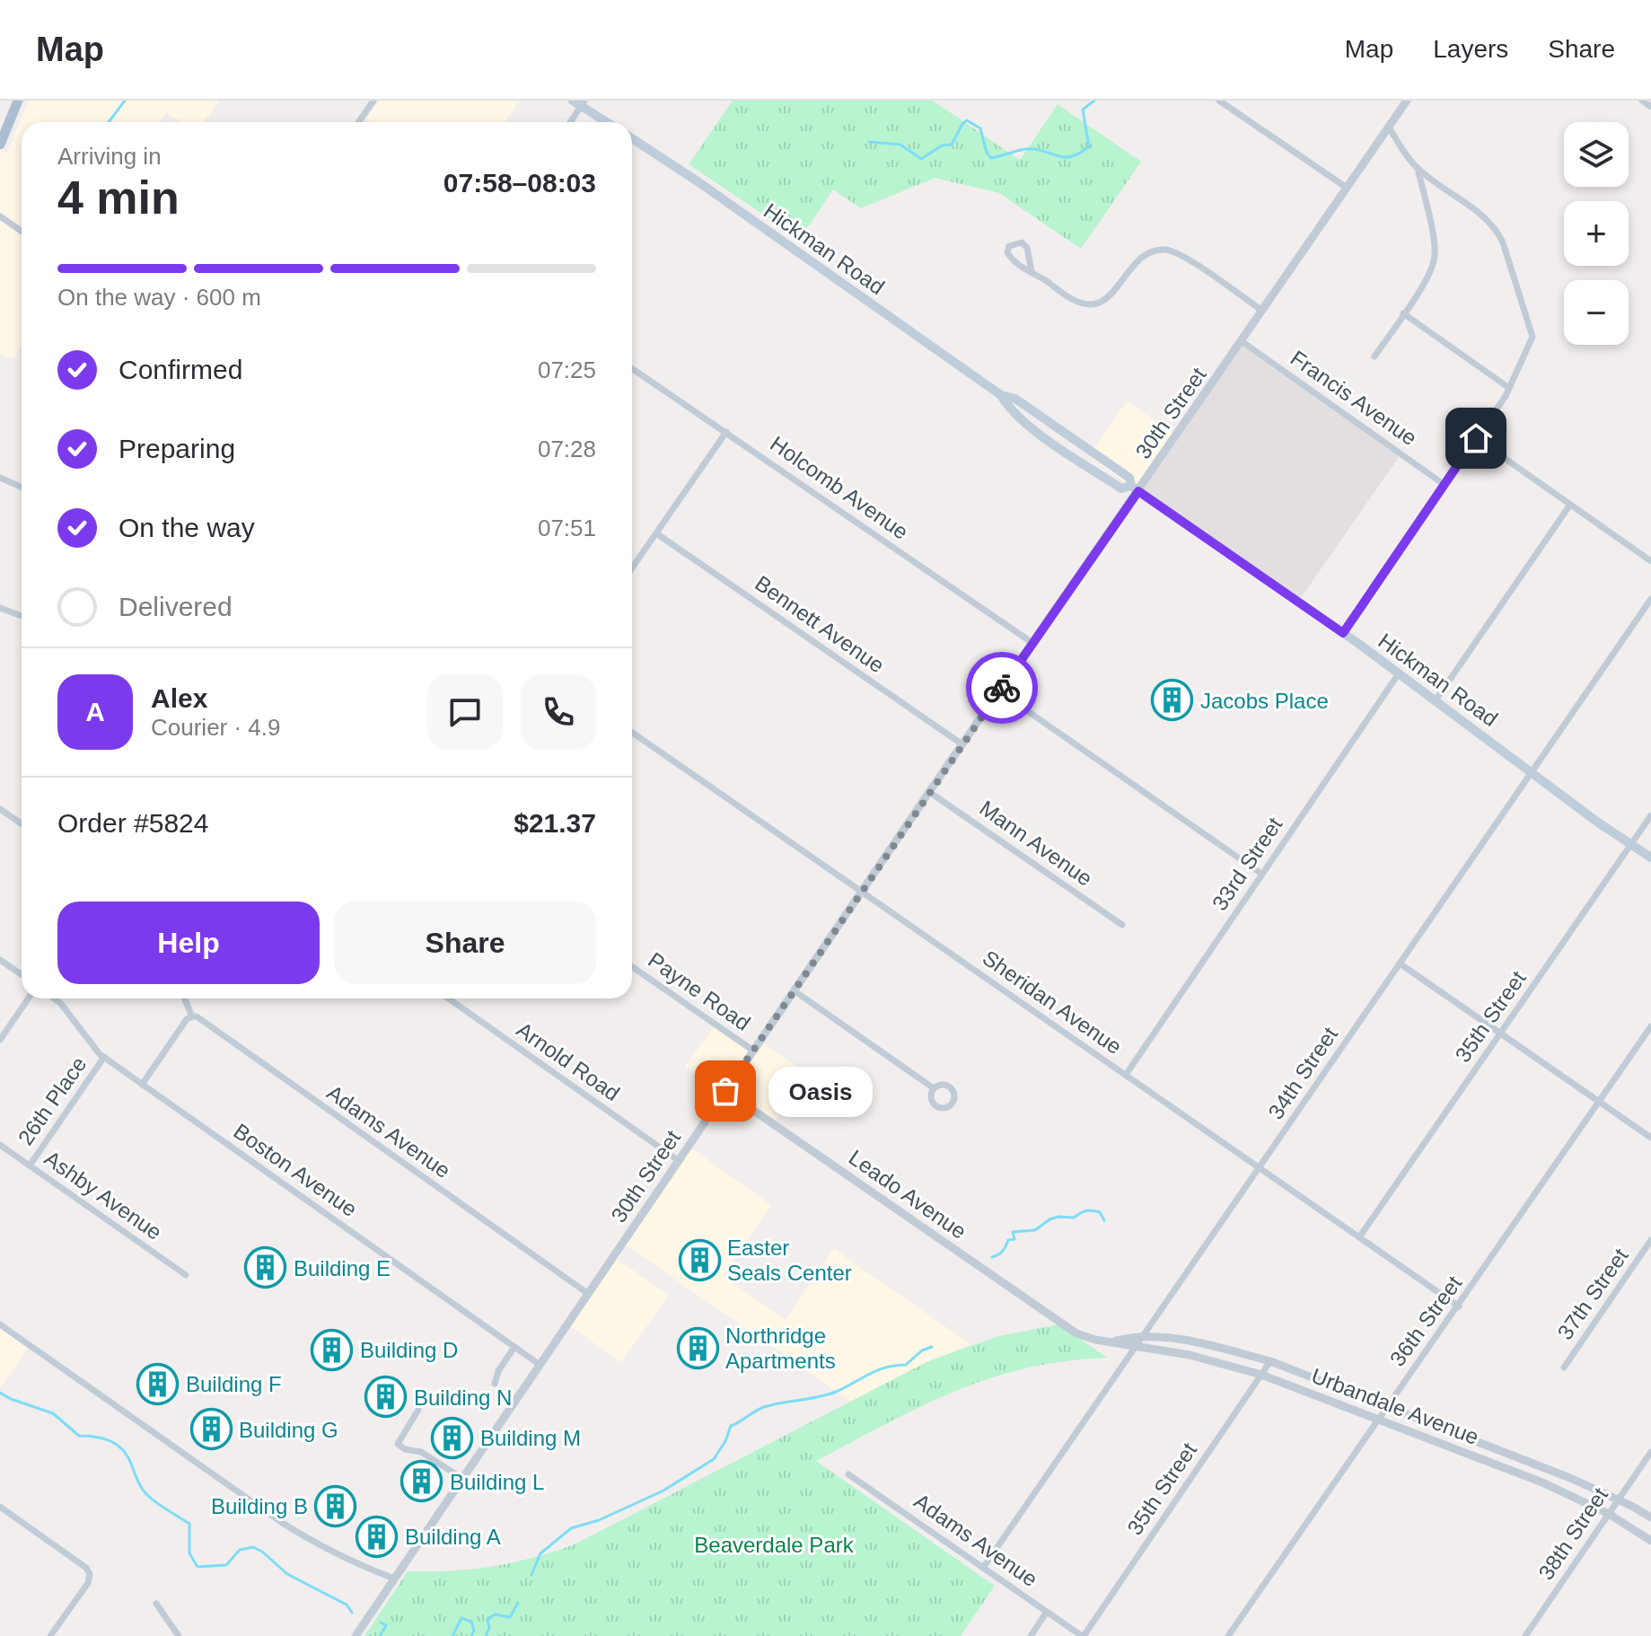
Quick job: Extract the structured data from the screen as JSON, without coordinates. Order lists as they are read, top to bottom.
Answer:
{
  "streets": {
    "main road": ["Hickman Road"],
    "street": [
      "Francis Avenue",
      "30th Street",
      "Holcomb Avenue",
      "Bennett Avenue",
      "Mann Avenue",
      "33rd Street",
      "Payne Road",
      "Sheridan Avenue",
      "35th Street",
      "Arnold Road",
      "34th Street",
      "26th Place",
      "Adams Avenue",
      "Boston Avenue",
      "Leado Avenue",
      "Ashby Avenue",
      "37th Street",
      "36th Street",
      "Urbandale Avenue",
      "38th Street"
    ]
  },
  "crossings": [
    ["Hickman Road", "30th Street"],
    ["Hickman Road", "33rd Street"],
    ["Hickman Road", "35th Street"],
    ["Hickman Road", "34th Street"],
    ["Francis Avenue", "30th Street"],
    ["30th Street", "Holcomb Avenue"],
    ["30th Street", "Bennett Avenue"],
    ["30th Street", "Mann Avenue"],
    ["30th Street", "Payne Road"],
    ["30th Street", "Sheridan Avenue"],
    ["30th Street", "Arnold Road"],
    ["30th Street", "Adams Avenue"],
    ["30th Street", "Boston Avenue"],
    ["30th Street", "Leado Avenue"],
    ["33rd Street", "Sheridan Avenue"],
    ["Sheridan Avenue", "35th Street"],
    ["Sheridan Avenue", "34th Street"],
    ["Sheridan Avenue", "36th Street"],
    ["35th Street", "Adams Avenue"],
    ["35th Street", "Urbandale Avenue"],
    ["34th Street", "Adams Avenue"],
    ["34th Street", "Urbandale Avenue"],
    ["26th Place", "Boston Avenue"],
    ["26th Place", "Ashby Avenue"],
    ["Leado Avenue", "Urbandale Avenue"],
    ["36th Street", "Urbandale Avenue"],
    ["Urbandale Avenue", "38th Street"]
  ],
  "parks": ["Beaverdale Park"],
  "places": {
    "building": [
      "Jacobs Place",
      "Easter Seals Center",
      "Building E",
      "Northridge Apartments",
      "Building D",
      "Building F",
      "Building N",
      "Building G",
      "Building M",
      "Building L",
      "Building B",
      "Building A"
    ],
    "other": ["Oasis"]
  },
  "page": {
    "header": "Map",
    "nav": ["Map", "Layers", "Share"],
    "map_buttons": ["+", "−"],
    "heading": ["4 min", "Arriving in", "07:58–08:03"],
    "panel": [
      "Alex",
      "Courier · 4.9",
      "Order #5824",
      "$21.37"
    ],
    "bar": "On the way · 600 m",
    "list": [
      ["Confirmed", "07:25"],
      ["Preparing", "07:28"],
      ["On the way", "07:51"],
      "Delivered"
    ],
    "round": "A",
    "buttons": ["Help", "Share"],
    "bubble": "Oasis"
  }
}
